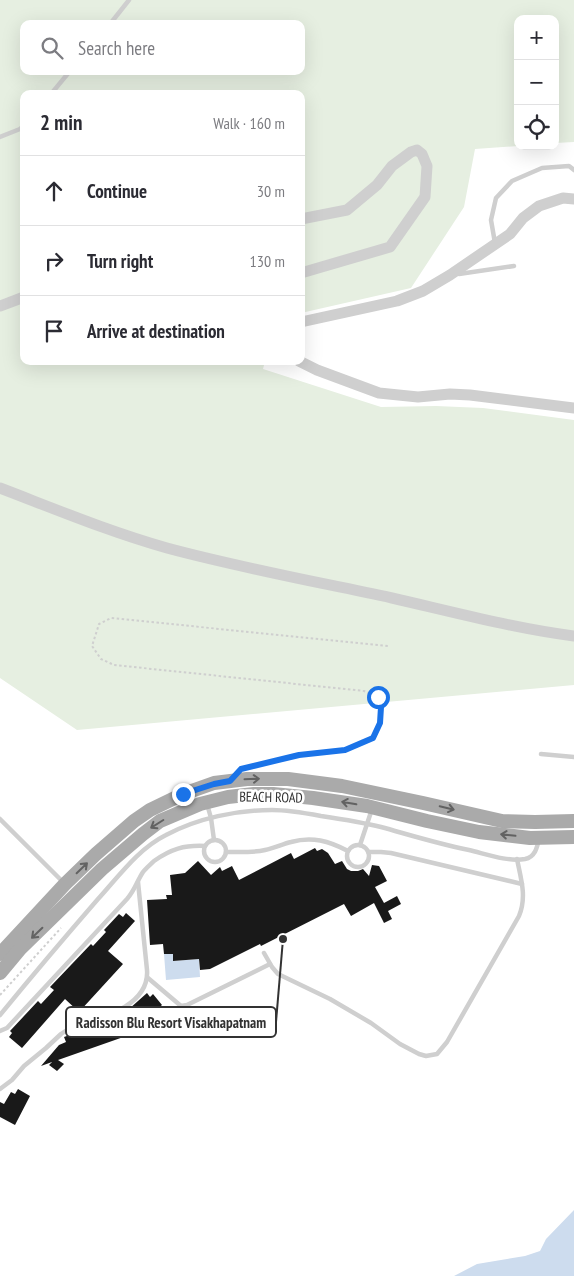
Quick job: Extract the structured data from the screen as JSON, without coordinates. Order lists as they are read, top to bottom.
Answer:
{
  "streets": {
    "main road": ["BEACH ROAD"]
  },
  "places": ["Radisson Blu Resort Visakhapatnam"],
  "page": {
    "map_buttons": ["+", "−"],
    "search": "Search here",
    "heading": ["2 min", "Walk · 160 m"],
    "list": [
      ["Continue", "30 m"],
      ["Turn right", "130 m"],
      "Arrive at destination"
    ]
  }
}
